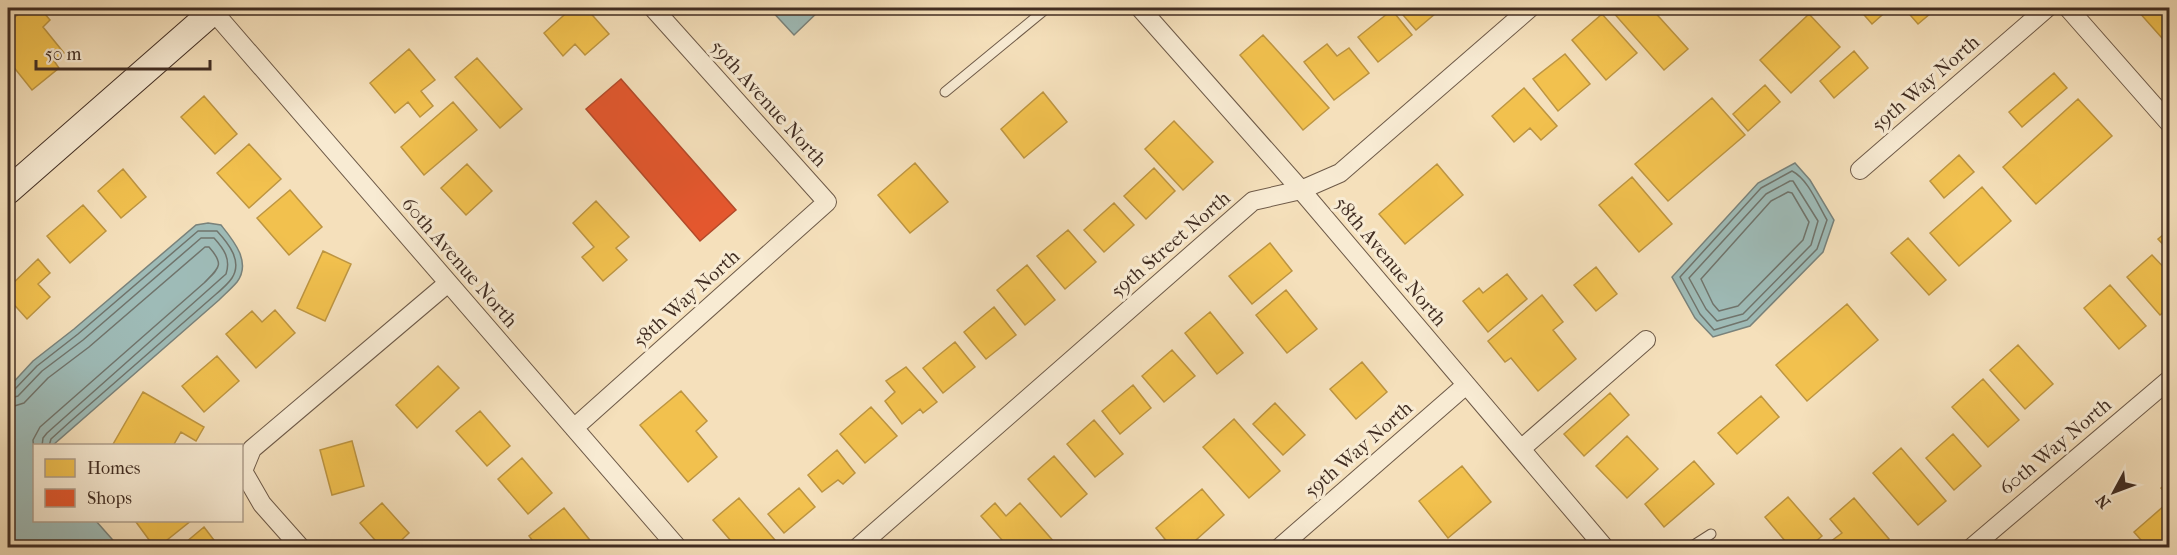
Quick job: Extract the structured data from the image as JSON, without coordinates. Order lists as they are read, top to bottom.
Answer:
{
  "streets": {
    "street": [
      "59th Way North",
      "59th Avenue North",
      "59th Street North",
      "58th Avenue North",
      "60th Avenue North",
      "58th Way North",
      "60th Way North"
    ]
  },
  "crossings": [
    ["59th Way North", "58th Avenue North"],
    ["59th Avenue North", "58th Way North"],
    ["59th Street North", "58th Avenue North"],
    ["60th Avenue North", "58th Way North"]
  ],
  "legend": ["Homes", "Shops"],
  "scale_bar": "50 m",
  "north": "bottom left"
}
